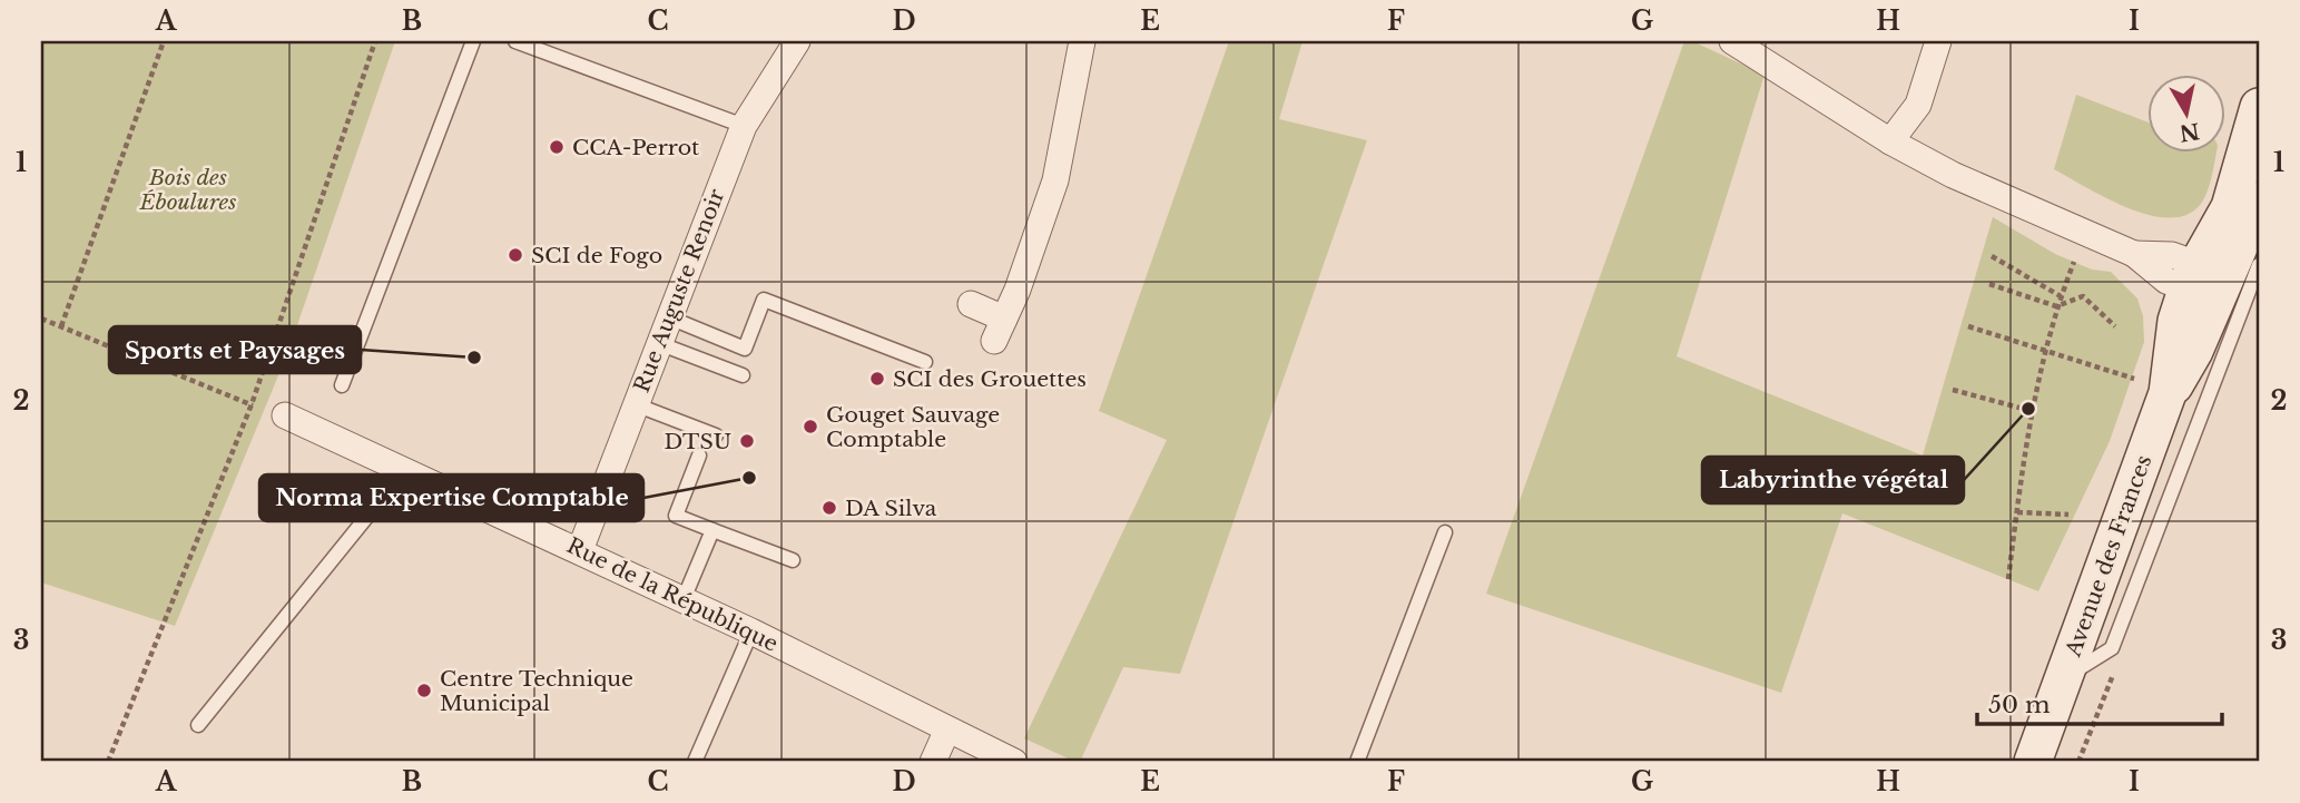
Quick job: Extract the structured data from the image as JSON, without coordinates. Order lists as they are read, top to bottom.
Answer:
{
  "streets": {
    "main road": ["Avenue des Frances"],
    "street": ["Rue Auguste Renoir", "Rue de la République"]
  },
  "crossings": [
    ["Rue Auguste Renoir", "Rue de la République"]
  ],
  "parks": ["Bois des Éboulures"],
  "places": [
    "CCA-Perrot",
    "SCI de Fogo",
    "Sports et Paysages",
    "SCI des Grouettes",
    "Labyrinthe végétal",
    "Gouget Sauvage Comptable",
    "DTSU",
    "Norma Expertise Comptable",
    "DA Silva",
    "Centre Technique Municipal"
  ],
  "scale_bar": "50 m",
  "north": "bottom",
  "grid": {
    "columns": [
      "A",
      "B",
      "C",
      "D",
      "E",
      "F",
      "G",
      "H",
      "I"
    ],
    "rows": ["1", "2", "3"]
  }
}
